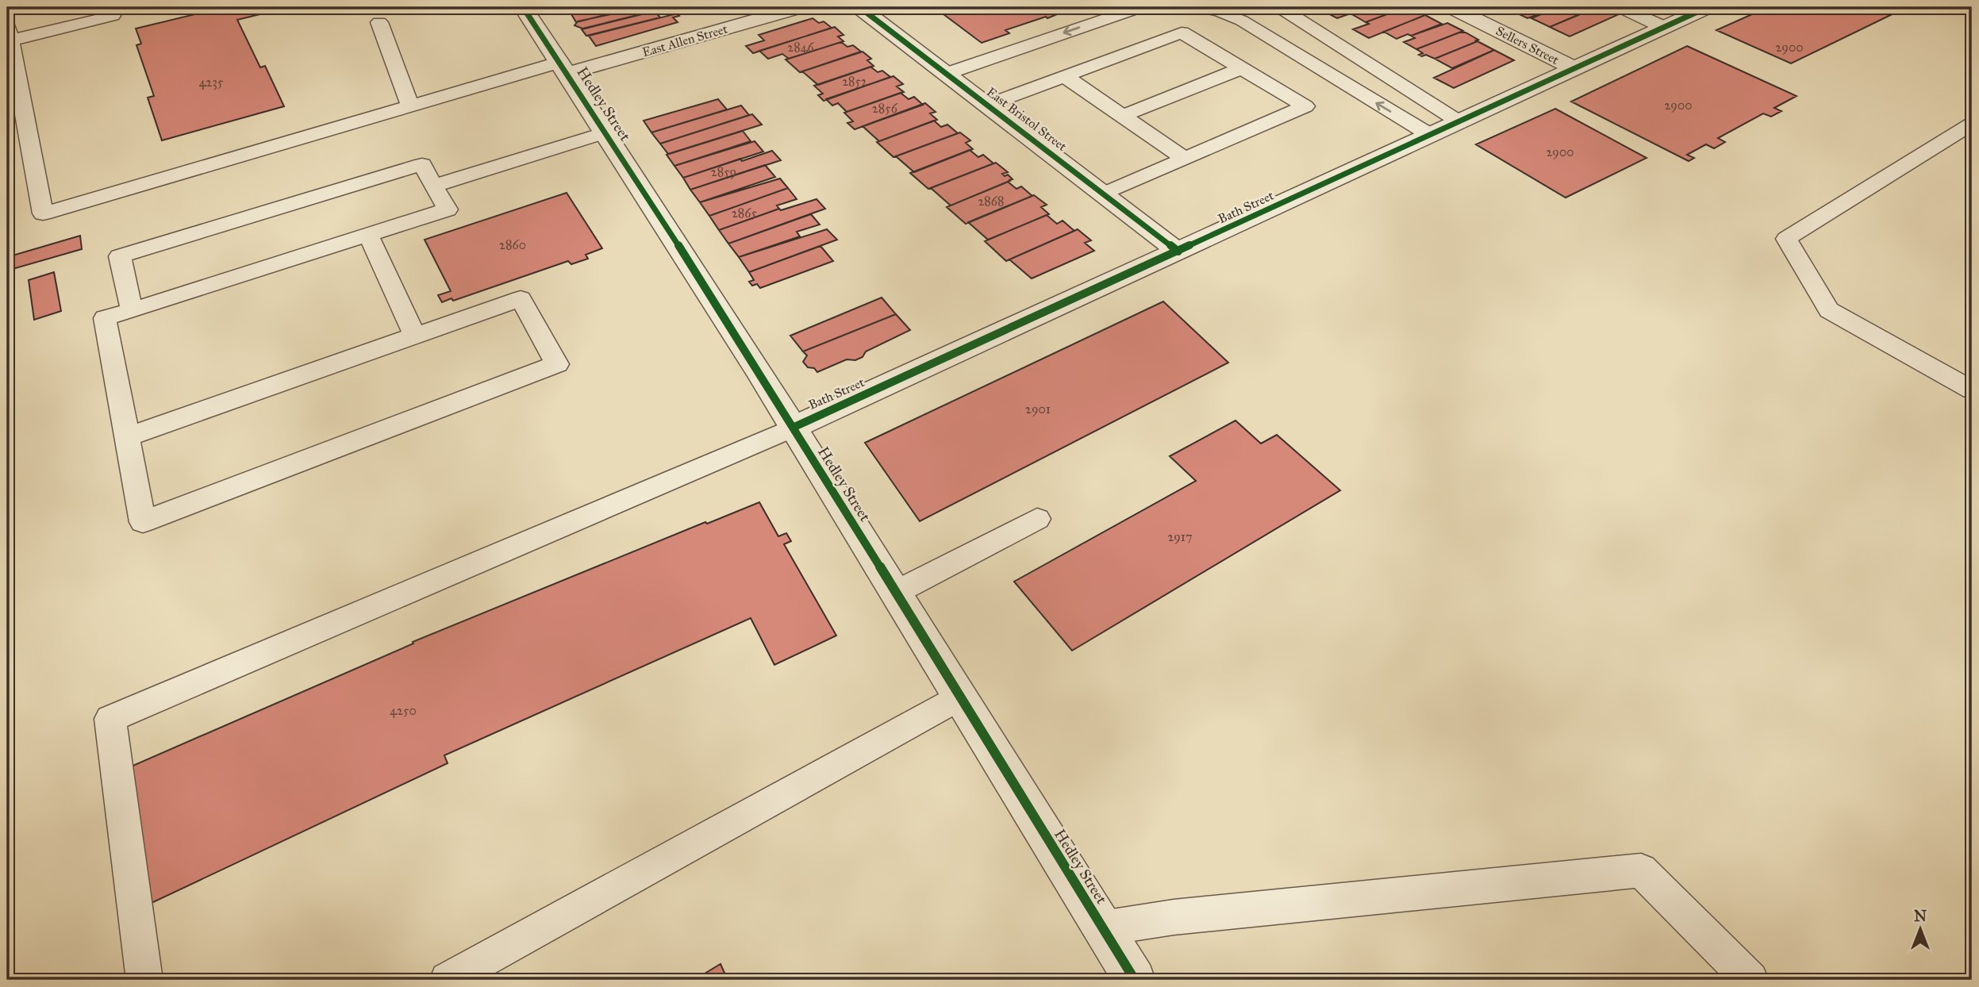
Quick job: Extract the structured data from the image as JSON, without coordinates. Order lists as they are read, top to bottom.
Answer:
{
  "streets": {
    "street": [
      "East Allen Street",
      "Sellers Street",
      "Hedley Street",
      "East Bristol Street",
      "Bath Street"
    ]
  },
  "crossings": [
    ["East Allen Street", "Hedley Street"],
    ["Sellers Street", "Bath Street"],
    ["Hedley Street", "Bath Street"],
    ["East Bristol Street", "Bath Street"]
  ],
  "house_numbers": [
    "2846",
    "2900",
    "2852",
    "4235",
    "2900",
    "2856",
    "2900",
    "2859",
    "2868",
    "2865",
    "2860",
    "2901",
    "2917",
    "4250"
  ],
  "north": "top"
}
